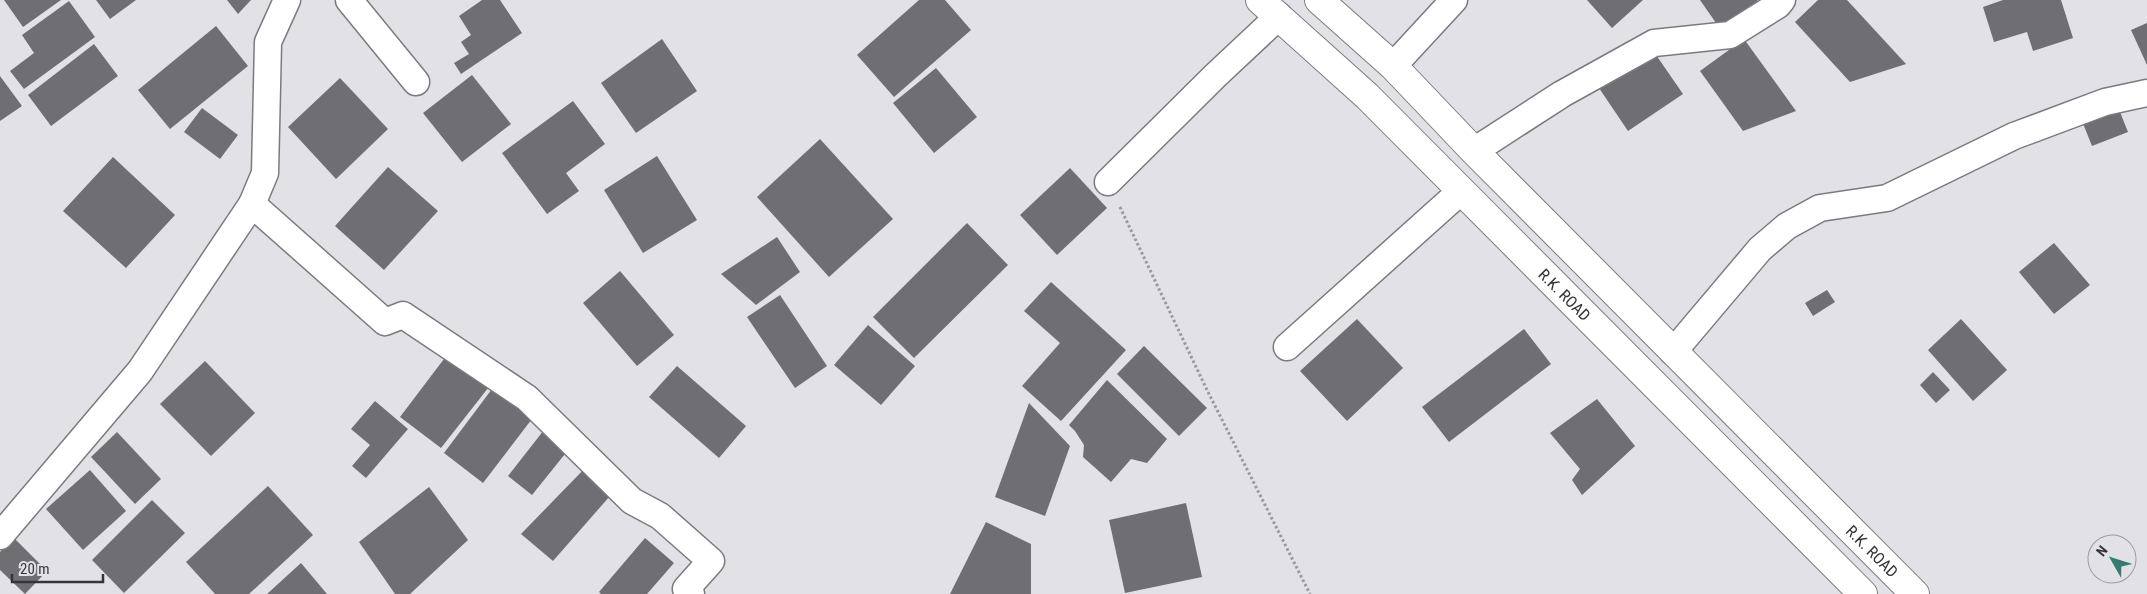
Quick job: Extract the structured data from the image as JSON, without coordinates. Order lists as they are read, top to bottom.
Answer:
{
  "streets": {
    "highway": ["R.K. ROAD"]
  },
  "scale_bar": "20 m",
  "north": "top left"
}
